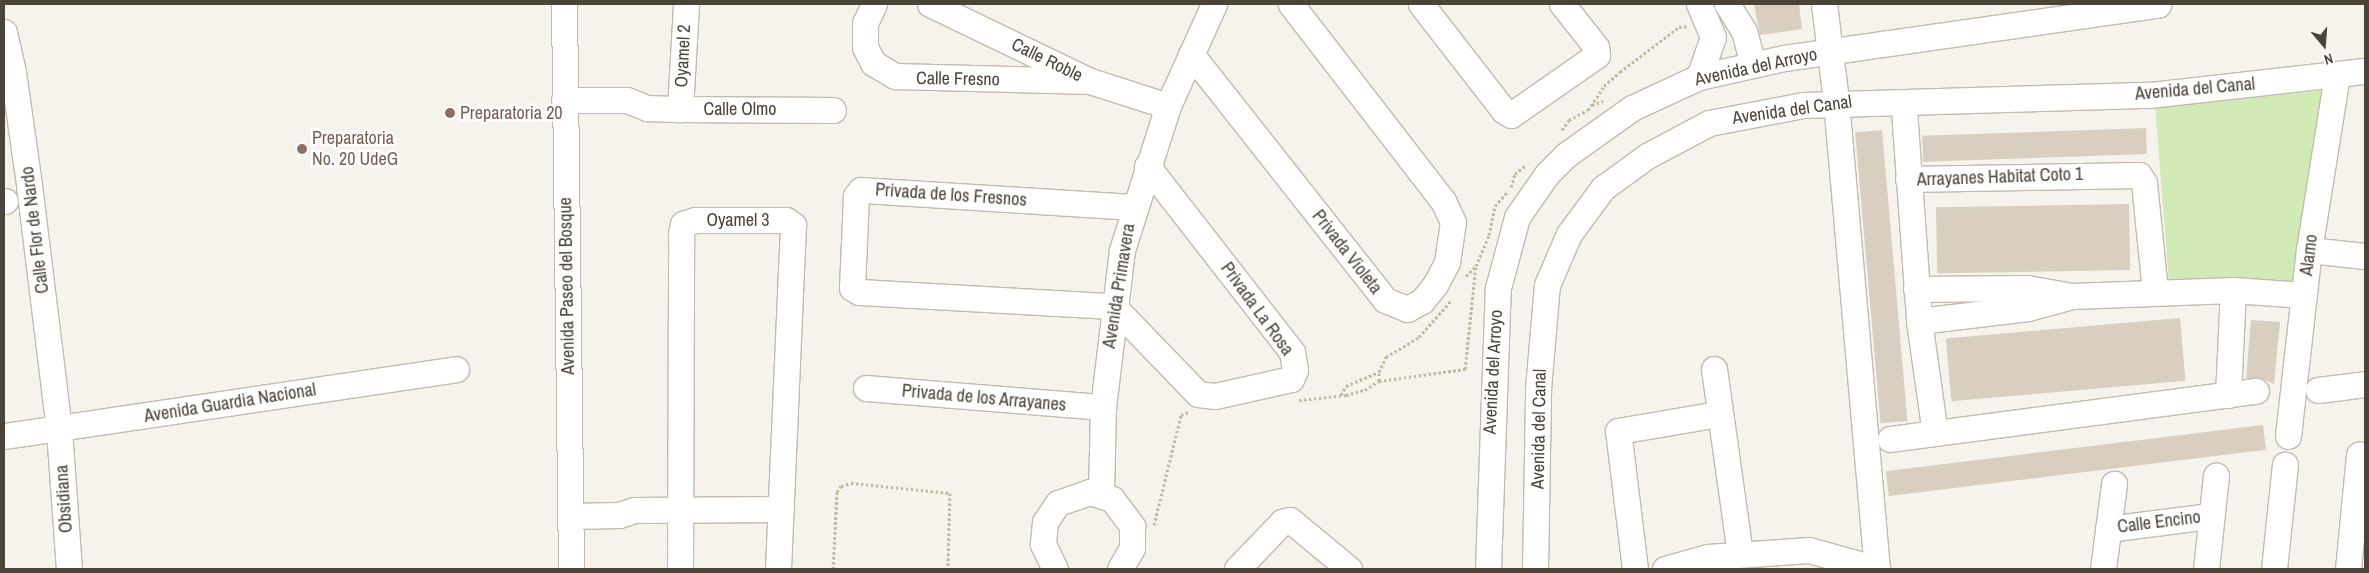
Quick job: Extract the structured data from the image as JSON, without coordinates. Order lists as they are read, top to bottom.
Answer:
{
  "streets": {
    "street": [
      "Oyamel 2",
      "Calle Roble",
      "Avenida del Arroyo",
      "Calle Fresno",
      "Avenida del Canal",
      "Calle Olmo",
      "Arrayanes Habitat Coto 1",
      "Privada de los Fresnos",
      "Oyamel 3",
      "Calle Flor de Nardo",
      "Privada Violeta",
      "Alamo",
      "Avenida Paseo del Bosque",
      "Avenida Primavera",
      "Privada La Rosa",
      "Privada de los Arrayanes",
      "Avenida Guardia Nacional",
      "Obsidiana",
      "Calle Encino"
    ]
  },
  "crossings": [
    ["Oyamel 2", "Calle Olmo"],
    ["Calle Roble", "Calle Fresno"],
    ["Calle Roble", "Avenida Primavera"],
    ["Avenida del Canal", "Alamo"],
    ["Calle Olmo", "Avenida Paseo del Bosque"],
    ["Privada de los Fresnos", "Avenida Primavera"],
    ["Privada de los Fresnos", "Privada La Rosa"],
    ["Calle Flor de Nardo", "Avenida Guardia Nacional"],
    ["Calle Flor de Nardo", "Obsidiana"],
    ["Privada Violeta", "Avenida Primavera"],
    ["Avenida Primavera", "Privada La Rosa"],
    ["Avenida Primavera", "Privada de los Arrayanes"],
    ["Avenida Guardia Nacional", "Obsidiana"]
  ],
  "places": ["Preparatoria 20", "Preparatoria No. 20 UdeG"],
  "north": "bottom"
}
